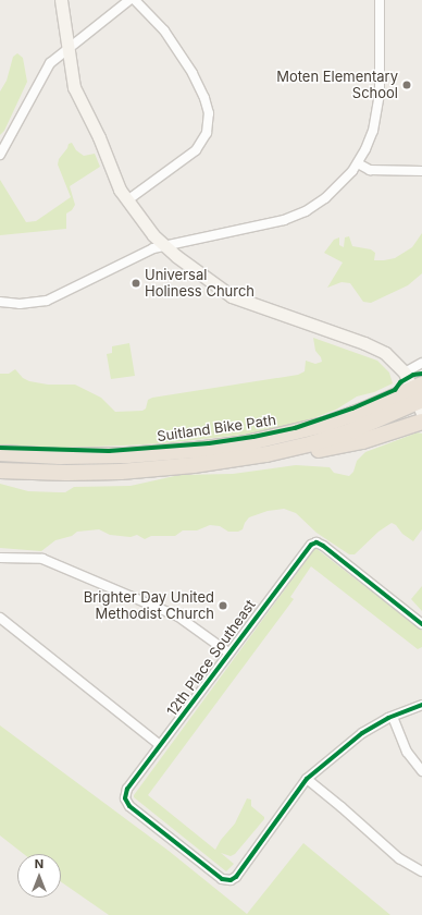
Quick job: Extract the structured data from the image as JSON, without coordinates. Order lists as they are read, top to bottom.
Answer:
{
  "streets": {
    "street": ["12th Place Southeast"],
    "cycle path": ["Suitland Bike Path"]
  },
  "places": ["Moten Elementary School", "Universal Holiness Church", "Brighter Day United Methodist Church"],
  "north": "top"
}
